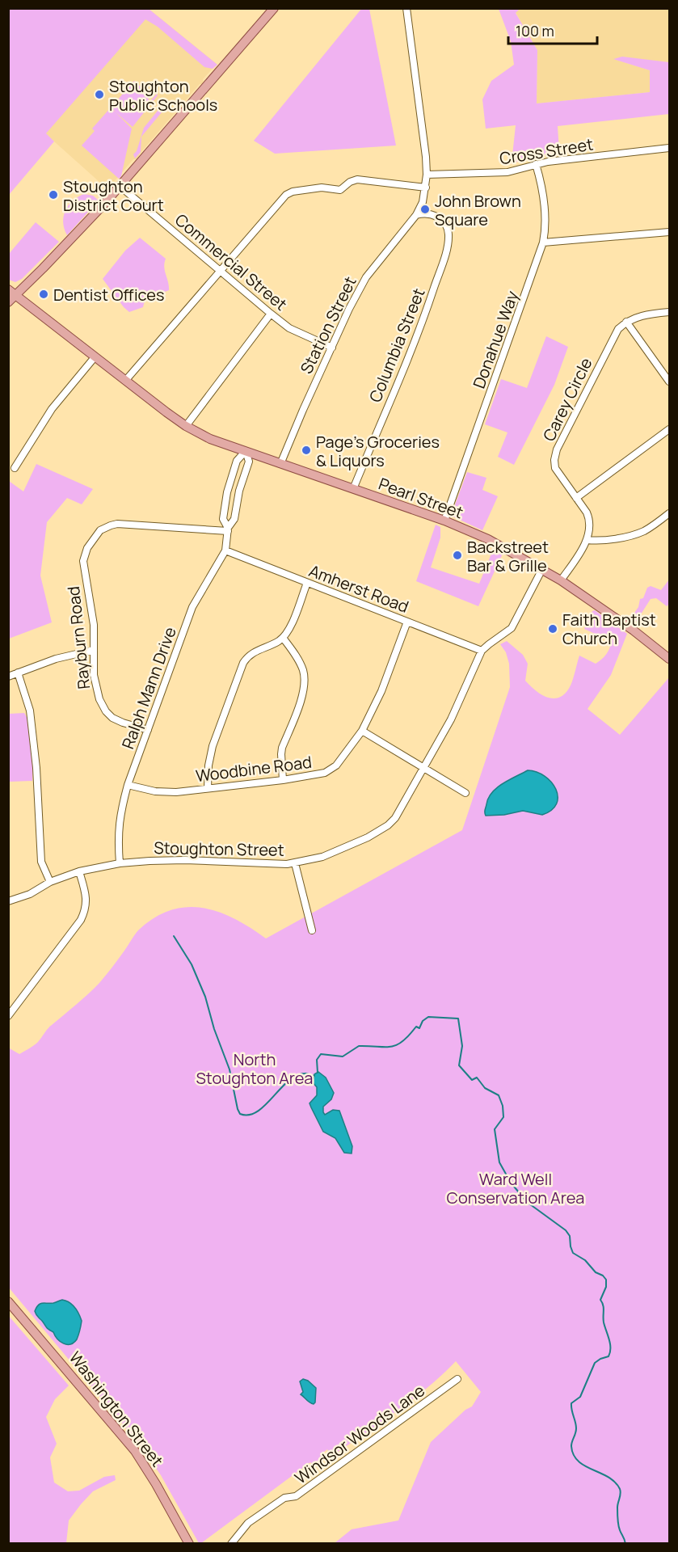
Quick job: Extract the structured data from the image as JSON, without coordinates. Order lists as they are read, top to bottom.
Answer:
{
  "streets": {
    "main road": ["Pearl Street", "Washington Street"],
    "street": [
      "Cross Street",
      "Commercial Street",
      "Station Street",
      "Donahue Way",
      "Columbia Street",
      "Carey Circle",
      "Amherst Road",
      "Rayburn Road",
      "Ralph Mann Drive",
      "Woodbine Road",
      "Stoughton Street",
      "Windsor Woods Lane"
    ]
  },
  "crossings": [
    ["Cross Street", "Station Street"],
    ["Cross Street", "Donahue Way"],
    ["Commercial Street", "Station Street"],
    ["Station Street", "Columbia Street"],
    ["Station Street", "Pearl Street"],
    ["Donahue Way", "Pearl Street"],
    ["Columbia Street", "Pearl Street"],
    ["Carey Circle", "Pearl Street"],
    ["Pearl Street", "Ralph Mann Drive"],
    ["Pearl Street", "Stoughton Street"],
    ["Amherst Road", "Ralph Mann Drive"],
    ["Amherst Road", "Woodbine Road"],
    ["Amherst Road", "Stoughton Street"],
    ["Rayburn Road", "Ralph Mann Drive"],
    ["Ralph Mann Drive", "Woodbine Road"],
    ["Ralph Mann Drive", "Stoughton Street"]
  ],
  "parks": ["North Stoughton Area", "Ward Well Conservation Area"],
  "places": [
    "Stoughton Public Schools",
    "Stoughton District Court",
    "John Brown Square",
    "Dentist Offices",
    "Page's Groceries & Liquors",
    "Backstreet Bar & Grille",
    "Faith Baptist Church"
  ],
  "scale_bar": "100 m"
}
